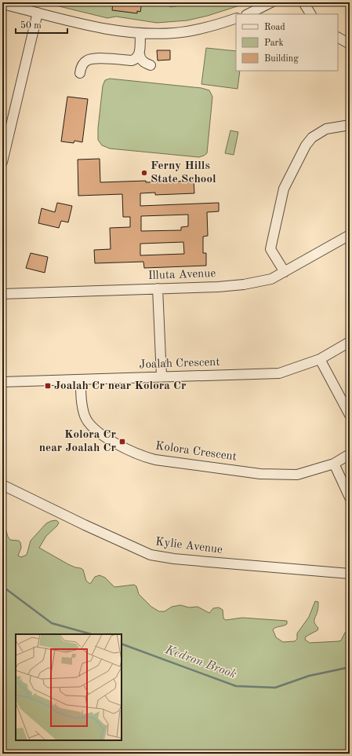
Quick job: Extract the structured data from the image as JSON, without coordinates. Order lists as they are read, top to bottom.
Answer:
{
  "streets": {
    "street": [
      "Illuta Avenue",
      "Joalah Crescent",
      "Kolora Crescent",
      "Kylie Avenue"
    ]
  },
  "crossings": [
    ["Joalah Crescent", "Kolora Crescent"]
  ],
  "water": ["Kedron Brook"],
  "places": {
    "other": ["Ferny Hills State School"],
    "transit": ["Joalah Cr near Kolora Cr", "Kolora Cr near Joalah Cr"]
  },
  "legend": ["Road", "Park", "Building"],
  "scale_bar": "50 m"
}
